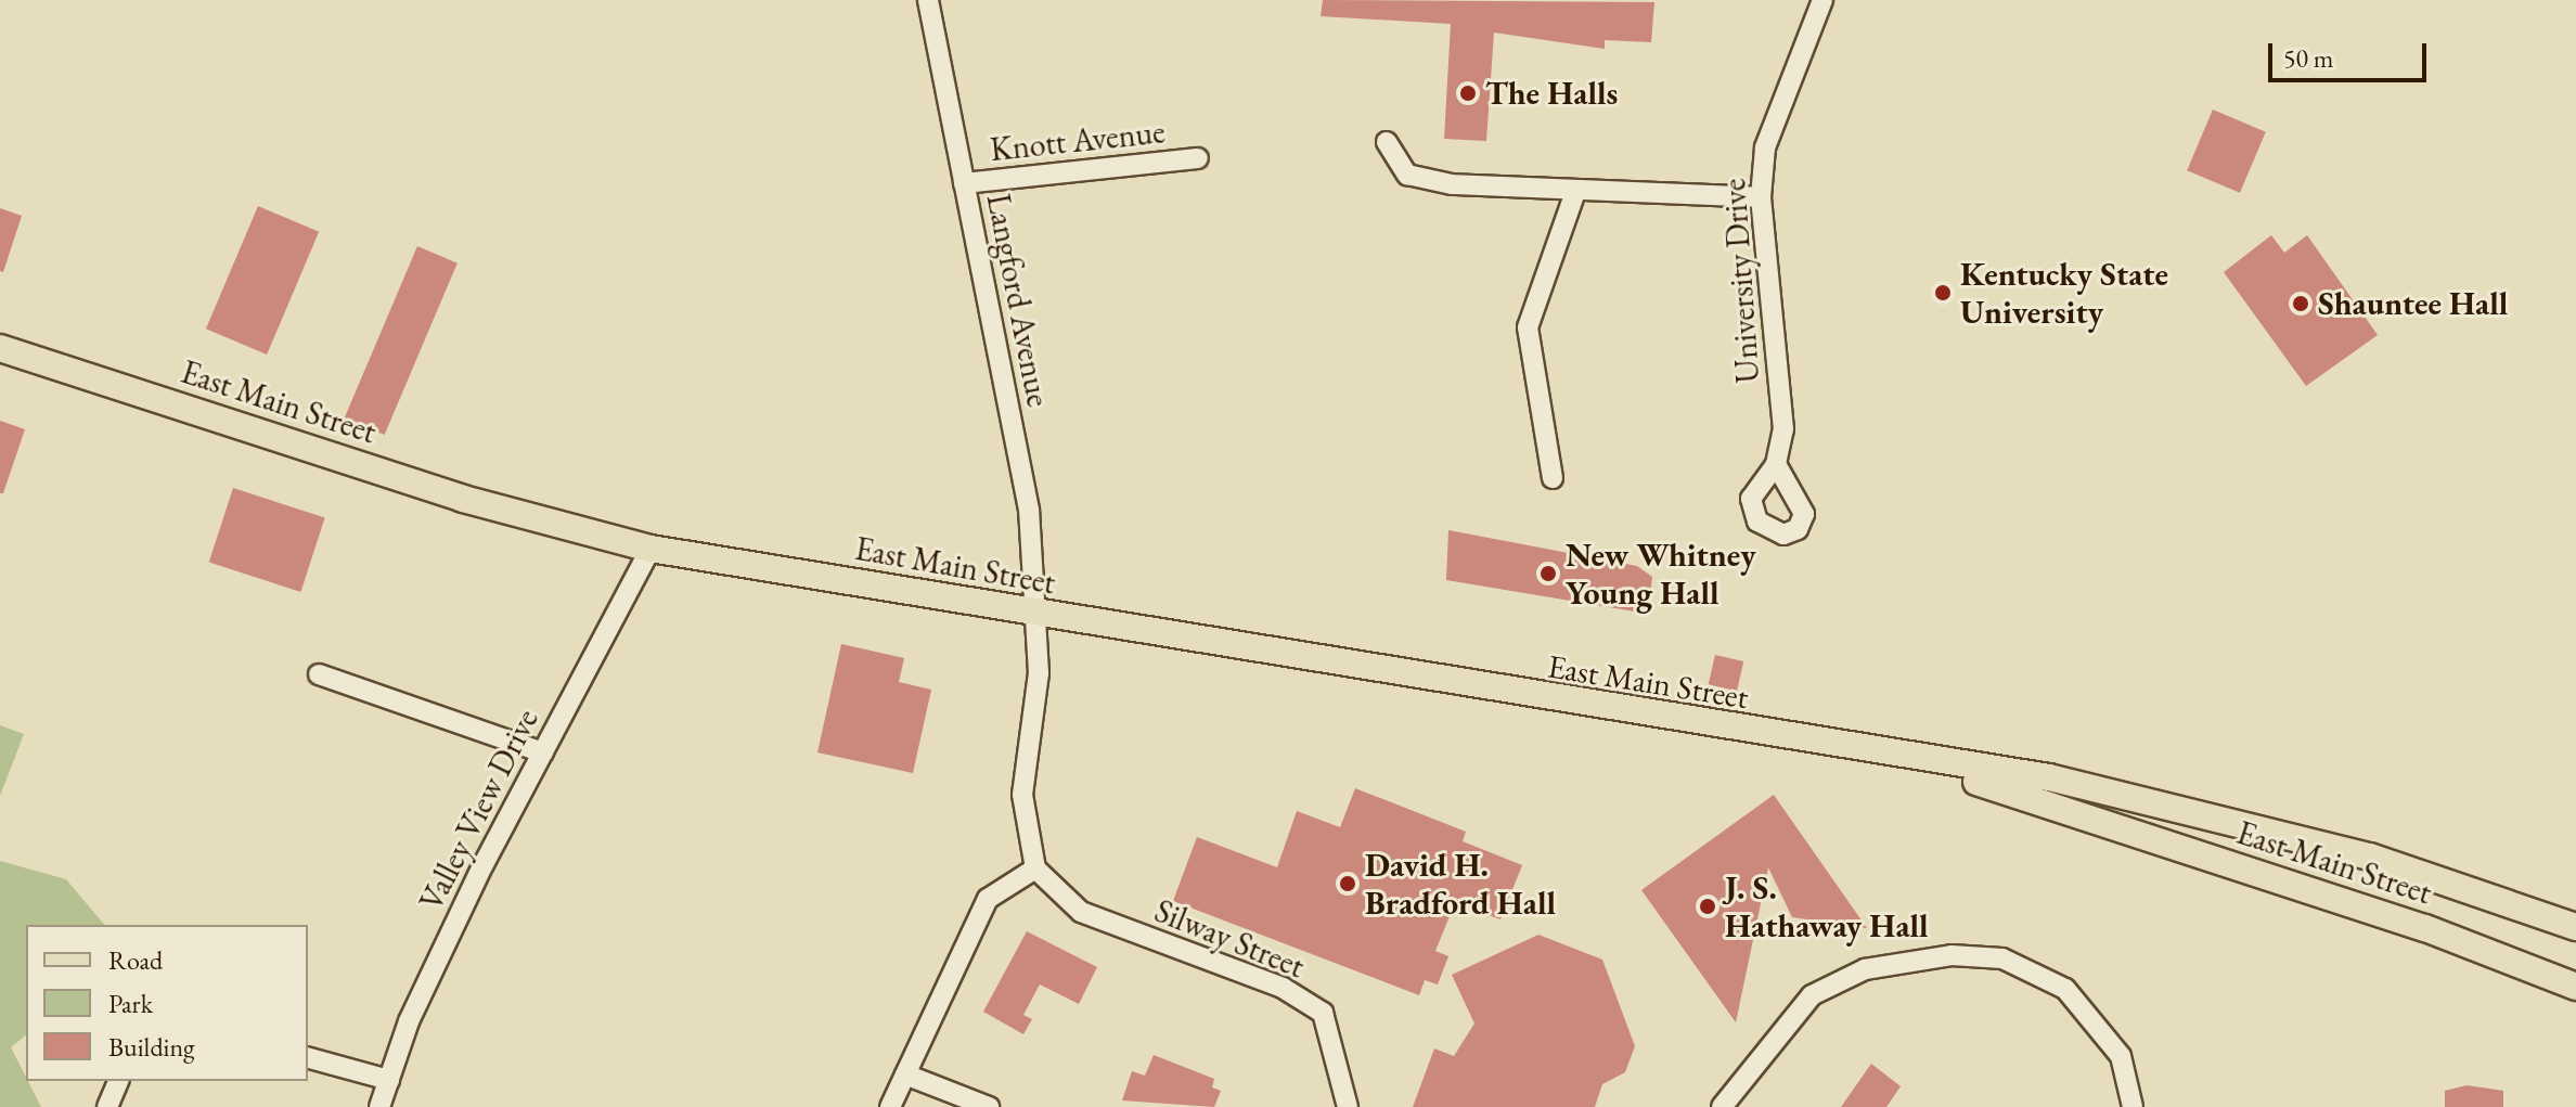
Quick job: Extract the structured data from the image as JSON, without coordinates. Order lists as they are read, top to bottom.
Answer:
{
  "streets": {
    "main road": ["East Main Street"],
    "street": [
      "Knott Avenue",
      "University Drive",
      "Langford Avenue",
      "Valley View Drive",
      "Silway Street"
    ]
  },
  "crossings": [
    ["Knott Avenue", "Langford Avenue"],
    ["Langford Avenue", "East Main Street"],
    ["Langford Avenue", "Silway Street"],
    ["East Main Street", "Valley View Drive"]
  ],
  "places": [
    "The Halls",
    "Kentucky State University",
    "Shauntee Hall",
    "New Whitney Young Hall",
    "David H. Bradford Hall",
    "J. S. Hathaway Hall"
  ],
  "legend": ["Road", "Park", "Building"],
  "scale_bar": "50 m"
}
